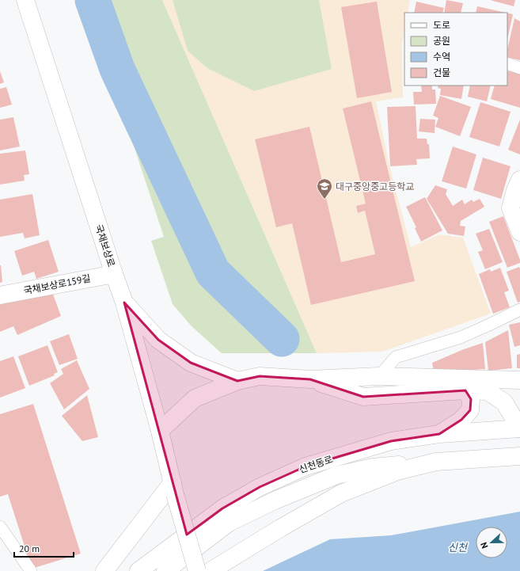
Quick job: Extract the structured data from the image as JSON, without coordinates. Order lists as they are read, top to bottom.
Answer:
{
  "streets": {
    "main road": ["국채보상로", "국채보상로159길", "신천동로"]
  },
  "crossings": [
    ["국채보상로", "국채보상로159길"]
  ],
  "water": ["신천"],
  "places": {
    "school or university": ["대구중앙중고등학교"]
  },
  "legend": [
    "도로",
    "공원",
    "수역",
    "건물"
  ],
  "scale_bar": "20 m",
  "north": "left"
}
